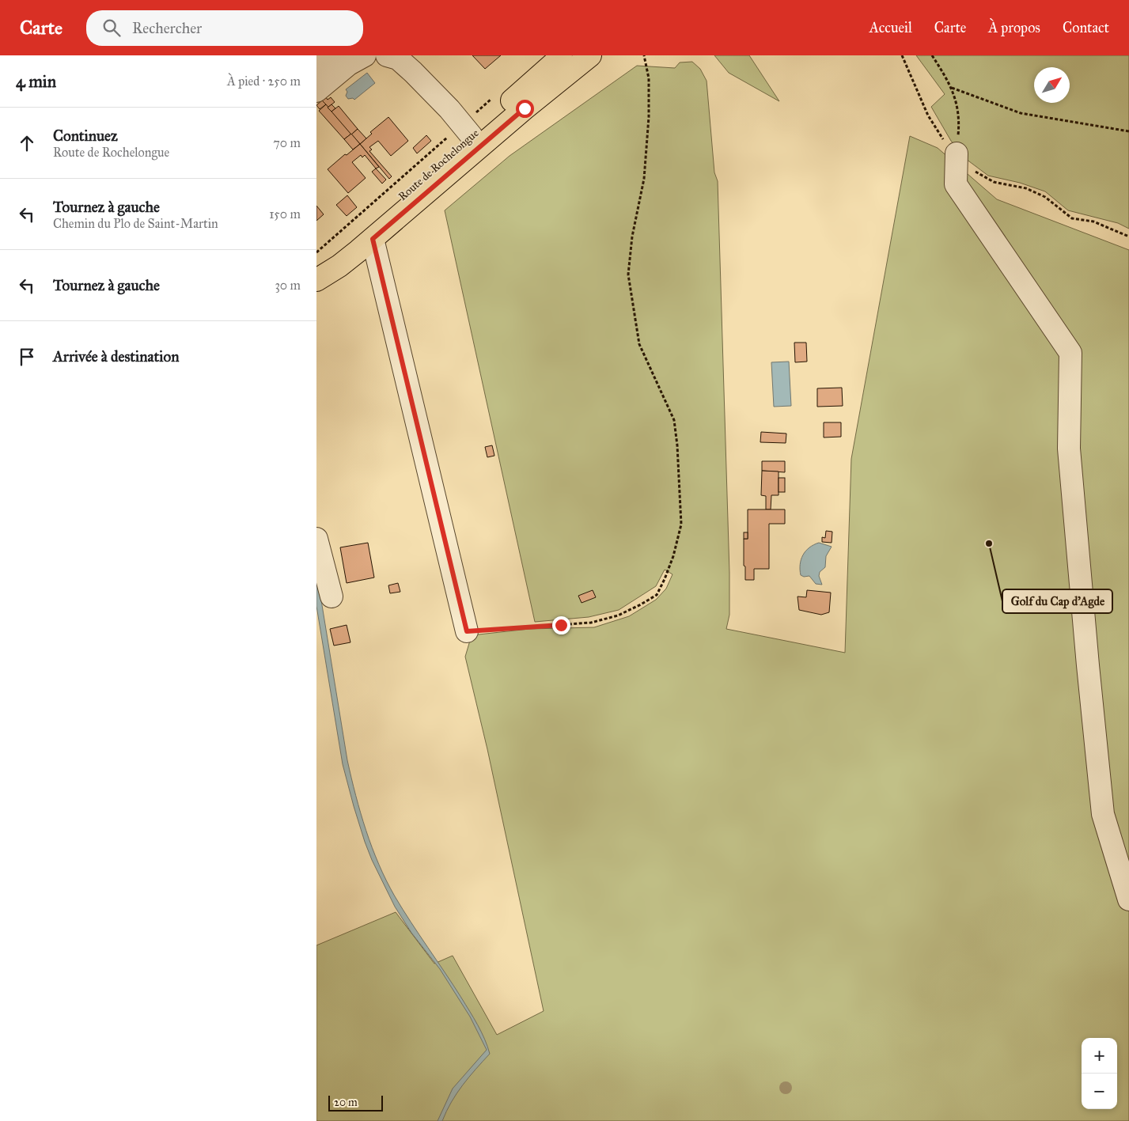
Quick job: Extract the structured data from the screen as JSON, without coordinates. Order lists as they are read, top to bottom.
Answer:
{
  "streets": {
    "main road": ["Route de Rochelongue"]
  },
  "places": ["Golf du Cap d'Agde"],
  "scale_bar": "20 m",
  "north": "top right",
  "page": {
    "header": "Carte",
    "search": "Rechercher",
    "nav": [
      "Accueil",
      "Carte",
      "À propos",
      "Contact"
    ],
    "heading": ["4 min", "À pied · 250 m"],
    "list": [
      ["Continuez", "Route de Rochelongue", "70 m"],
      ["Tournez à gauche", "Chemin du Plo de Saint-Martin", "150 m"],
      ["Tournez à gauche", "30 m"],
      "Arrivée à destination"
    ],
    "map_buttons": ["+", "−"],
    "scale": "20 m"
  }
}
